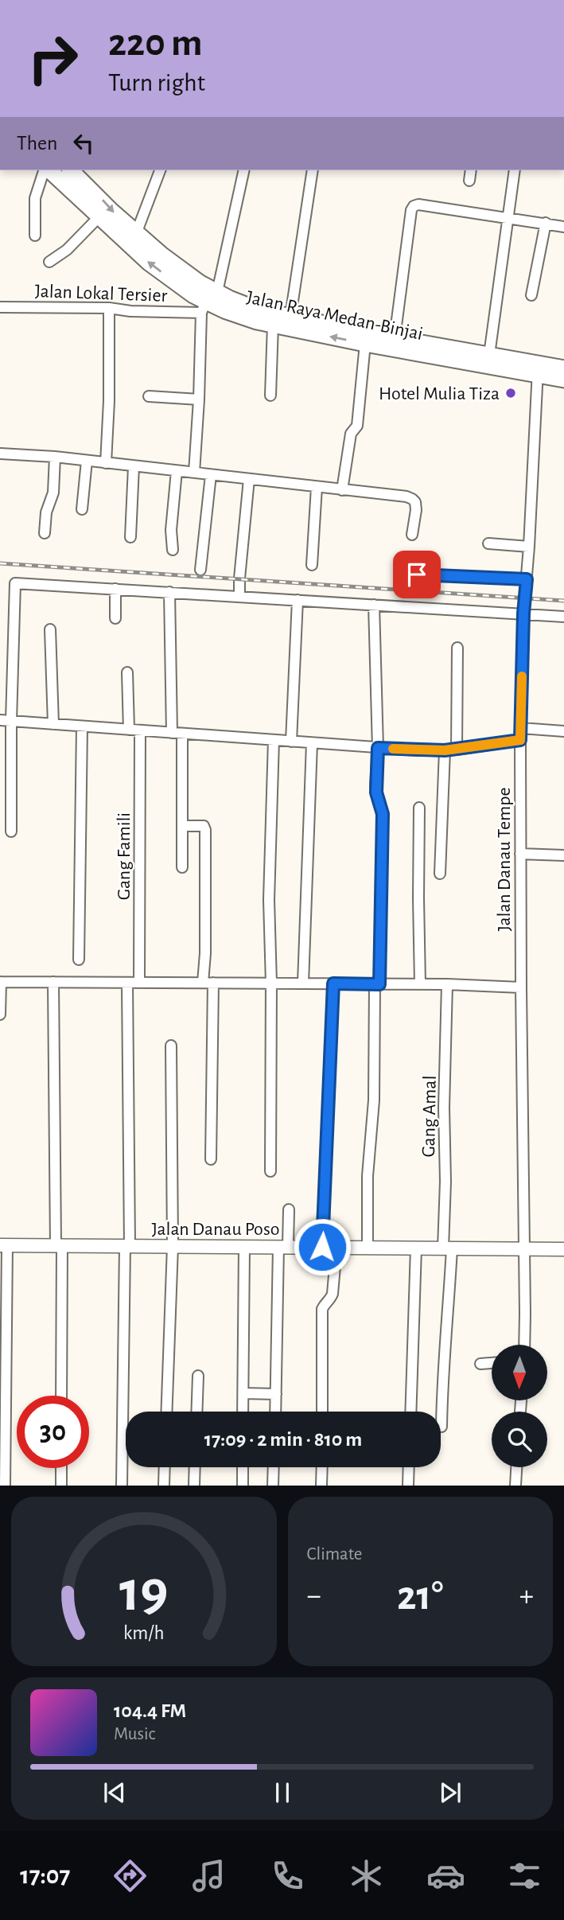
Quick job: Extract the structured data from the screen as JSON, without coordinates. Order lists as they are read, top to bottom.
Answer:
{
  "streets": {
    "main road": ["Jalan Raya Medan-Binjai"],
    "street": [
      "Jalan Lokal Tersier",
      "Gang Famili",
      "Jalan Danau Tempe",
      "Gang Amal",
      "Jalan Danau Poso"
    ]
  },
  "crossings": [
    ["Jalan Lokal Tersier", "Jalan Raya Medan-Binjai"],
    ["Jalan Raya Medan-Binjai", "Jalan Danau Tempe"],
    ["Jalan Danau Tempe", "Jalan Danau Poso"],
    ["Gang Amal", "Jalan Danau Poso"]
  ],
  "places": ["Hotel Mulia Tiza"],
  "north": "bottom",
  "page": {
    "turn": ["220 m", "Turn right"],
    "then": "Then",
    "limit": "30",
    "trip": "17:09 · 2 min · 810 m",
    "tile": "Climate",
    "heat": ["−", "21°", "+"],
    "song": ["104.4 FM", "Music"],
    "tabs": "17:07",
    "gauge": ["19", "km/h"]
  }
}
